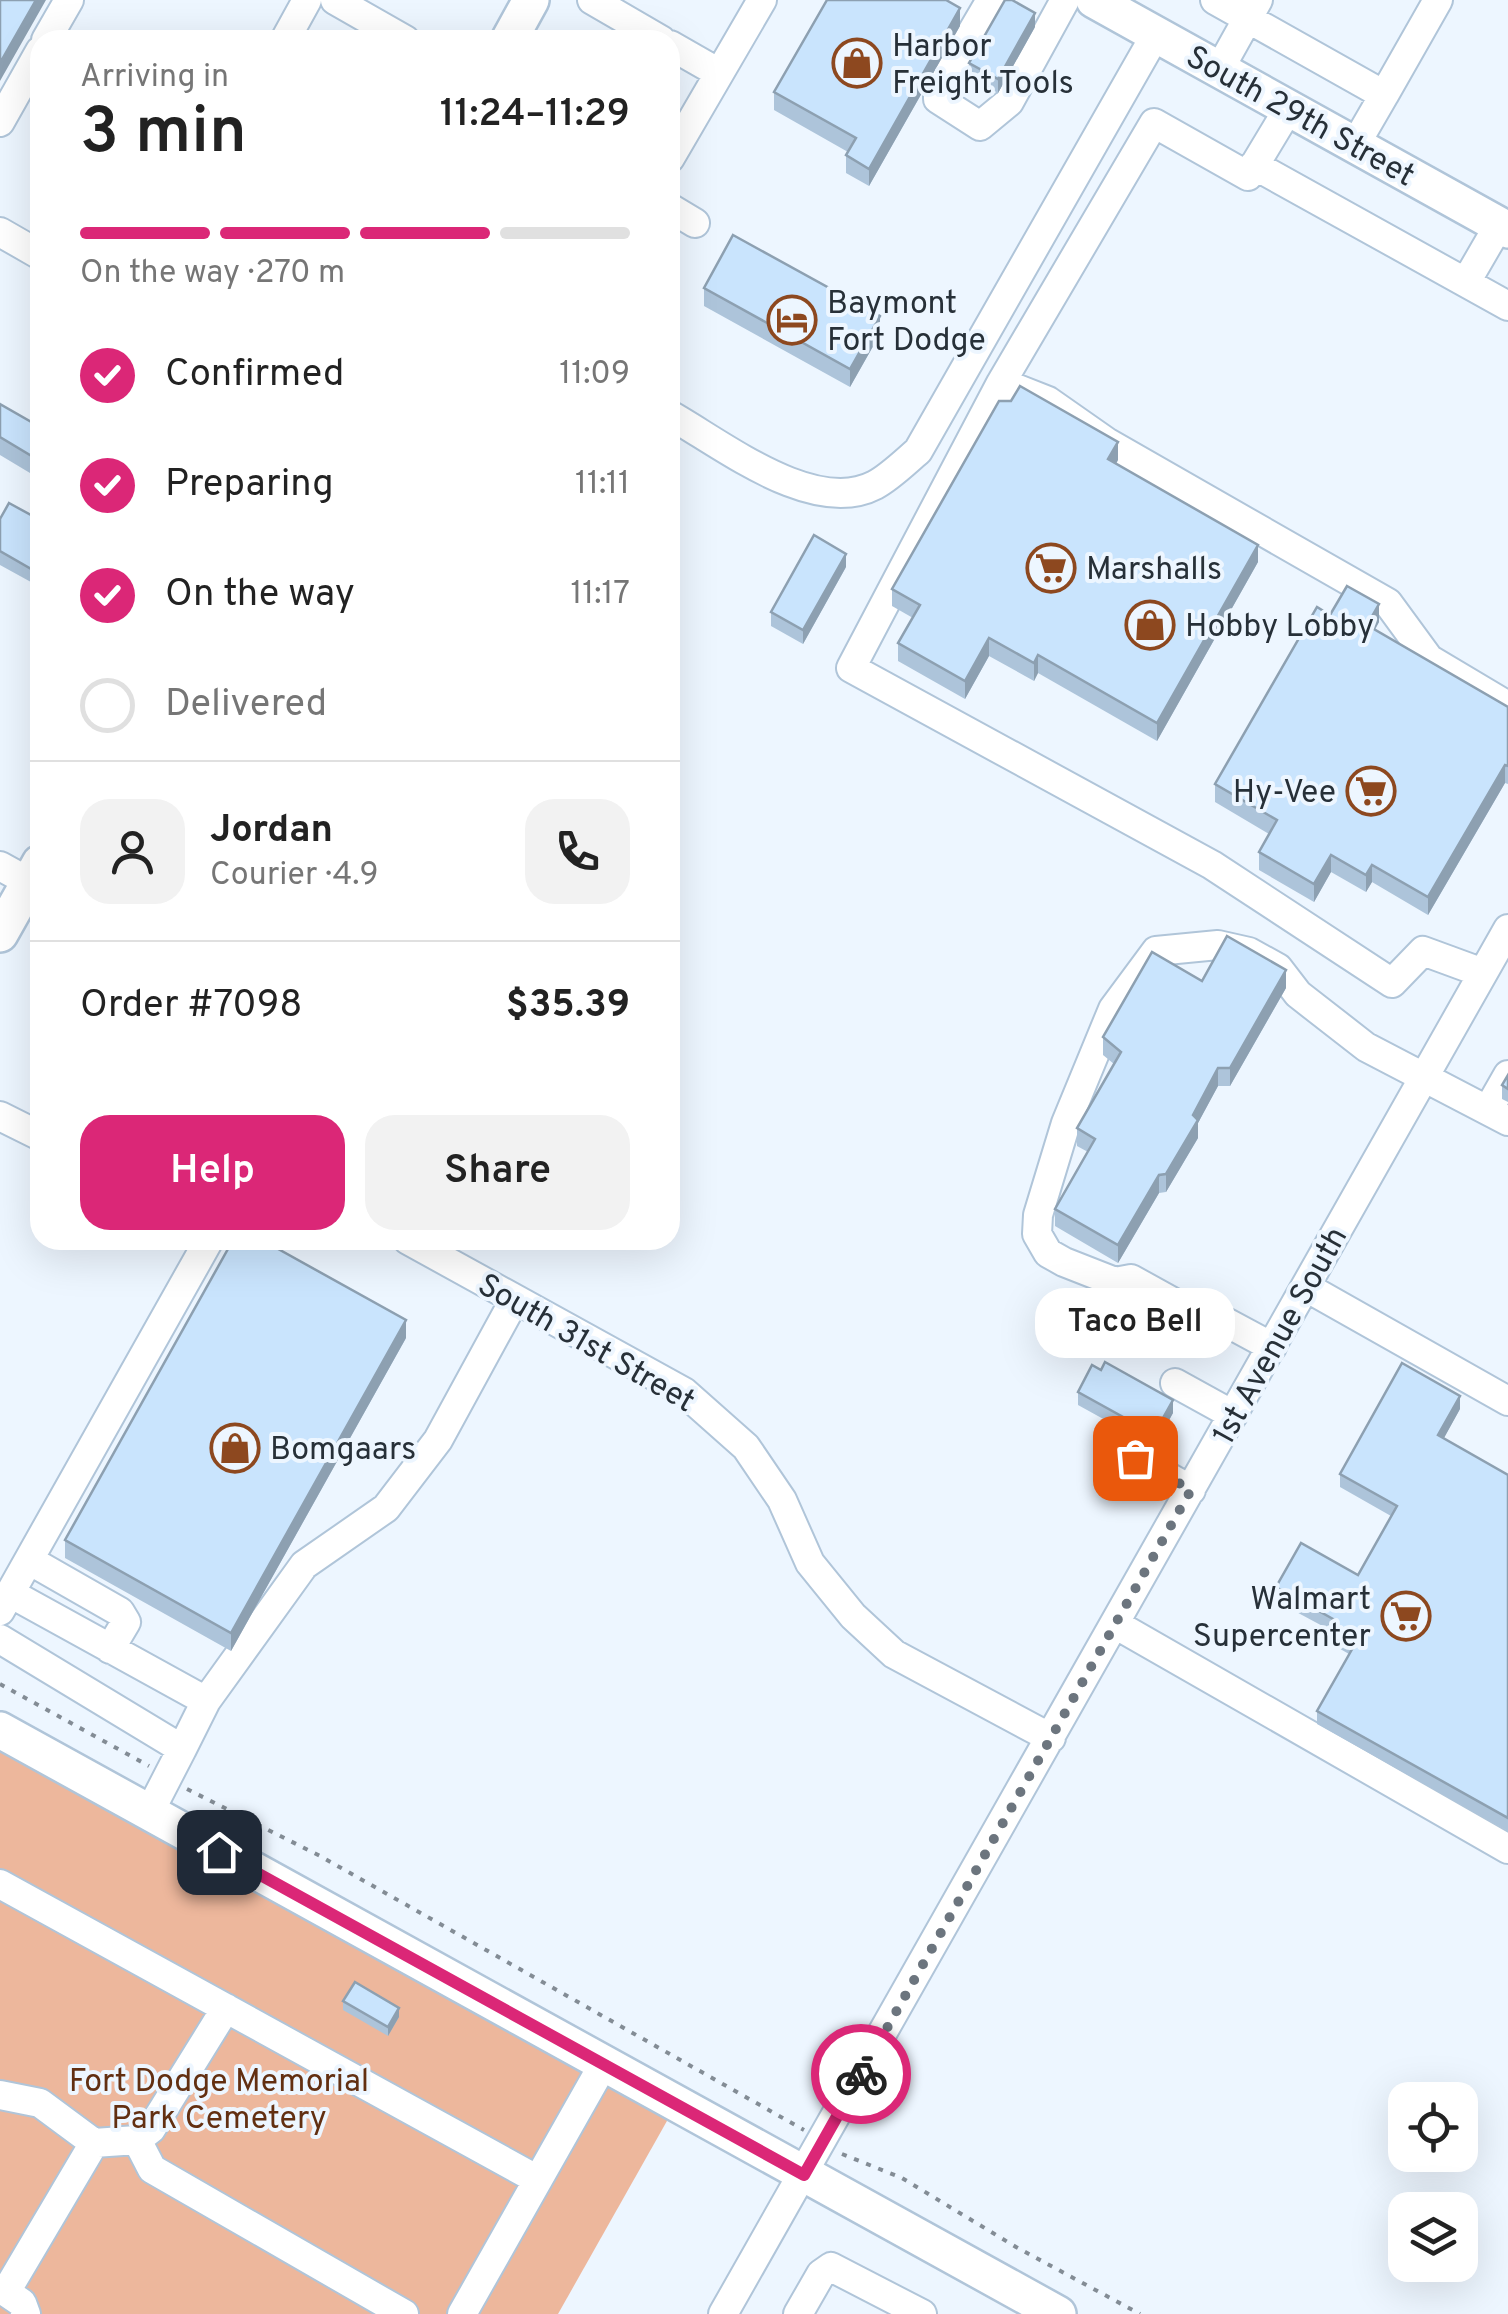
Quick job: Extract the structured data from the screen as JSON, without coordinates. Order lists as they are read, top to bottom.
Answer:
{
  "streets": {
    "main road": ["South 29th Street"],
    "street": ["1st Avenue South", "South 31st Street"]
  },
  "crossings": [
    ["1st Avenue South", "South 31st Street"]
  ],
  "parks": ["Fort Dodge Memorial Park Cemetery"],
  "places": {
    "shop": ["Harbor Freight Tools", "Hobby Lobby", "Bomgaars"],
    "hotel": ["Baymont Fort Dodge"],
    "supermarket": ["Marshalls", "Hy-Vee", "Walmart Supercenter"],
    "other": ["Taco Bell"]
  },
  "page": {
    "heading": ["3 min", "Arriving in", "11:24–11:29"],
    "panel": [
      "Jordan",
      "Courier · 4.9",
      "Order #7098",
      "$35.39"
    ],
    "bar": "On the way · 270 m",
    "list": [
      ["Confirmed", "11:09"],
      ["Preparing", "11:11"],
      ["On the way", "11:17"],
      "Delivered"
    ],
    "buttons": ["Help", "Share"],
    "bubble": "Taco Bell"
  }
}
